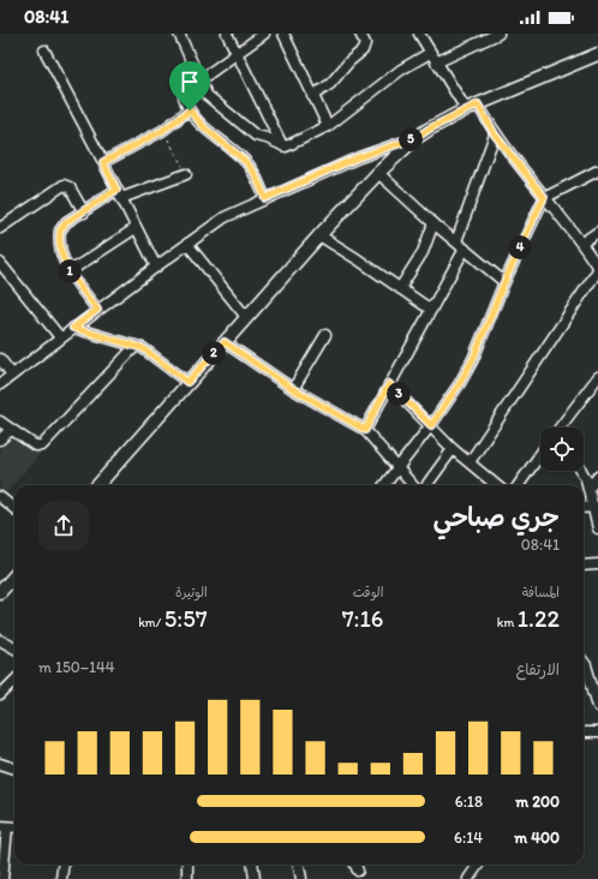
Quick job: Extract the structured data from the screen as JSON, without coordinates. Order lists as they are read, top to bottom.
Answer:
{
  "page": {
    "status": "08:41",
    "pins": [
      "5",
      "4",
      "1",
      "2",
      "3"
    ],
    "heading": ["جري صباحي", "08:41"],
    "stats": [
      ["المسافة", "1.22 km"],
      ["الوقت", "7:16"],
      ["الوتيرة", "5:57 /km"]
    ],
    "chart": ["الارتفاع", "144–150 m"],
    "list": [
      {
        "name": "200 m",
        "note": "6:18"
      },
      {
        "name": "400 m",
        "note": "6:14"
      }
    ]
  }
}
